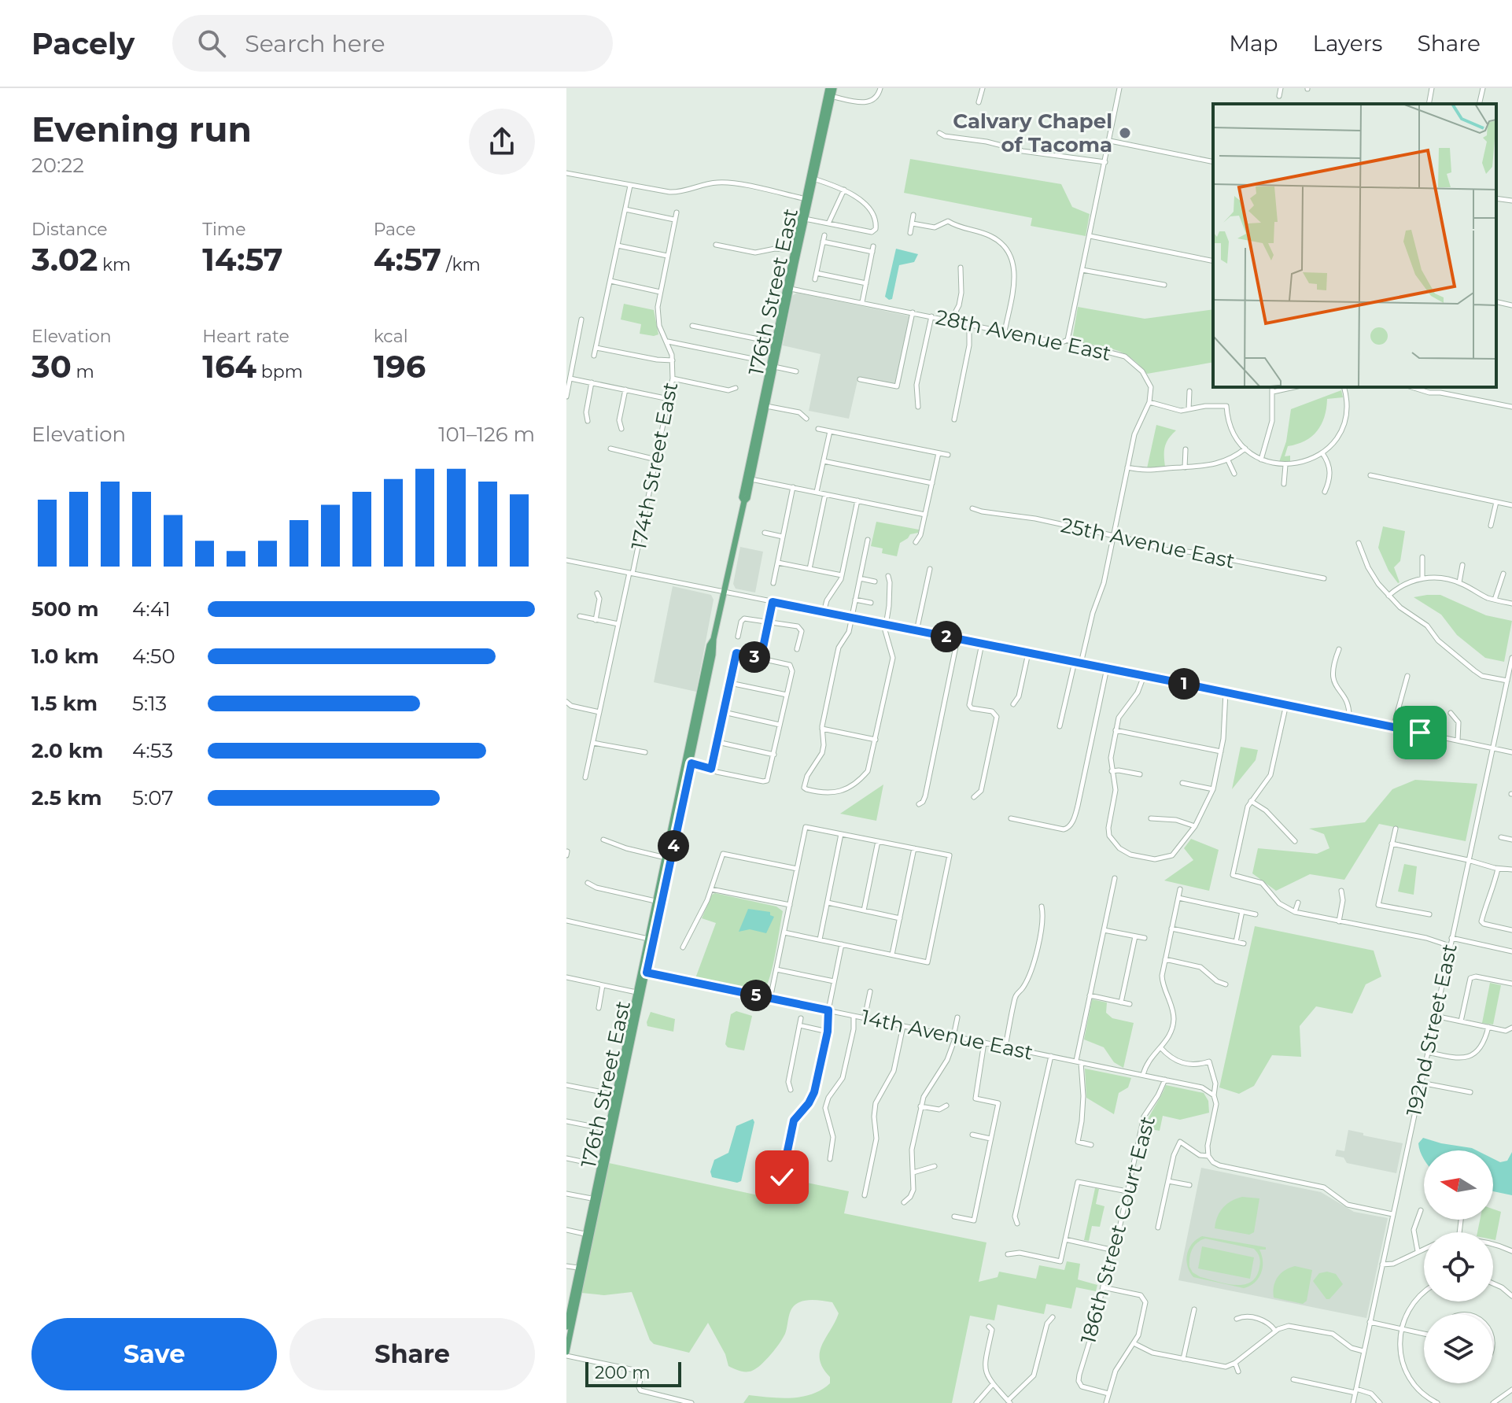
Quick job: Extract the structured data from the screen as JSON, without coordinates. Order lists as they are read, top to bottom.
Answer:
{
  "streets": {
    "main road": ["176th Street East"],
    "street": [
      "28th Avenue East",
      "174th Street East",
      "25th Avenue East",
      "192nd Street East",
      "14th Avenue East",
      "186th Street Court East"
    ]
  },
  "crossings": [
    ["176th Street East", "28th Avenue East"],
    ["176th Street East", "14th Avenue East"],
    ["14th Avenue East", "186th Street Court East"]
  ],
  "places": ["Calvary Chapel of Tacoma"],
  "scale_bar": "200 m",
  "north": "left",
  "page": {
    "header": "Pacely",
    "search": "Search here",
    "nav": ["Map", "Layers", "Share"],
    "heading": ["Evening run", "20:22"],
    "stats": [
      ["Distance", "3.02 km"],
      ["Time", "14:57"],
      ["Pace", "4:57 /km"],
      ["Elevation", "30 m"],
      ["Heart rate", "164 bpm"],
      ["kcal", "196"]
    ],
    "chart": ["Elevation", "101–126 m"],
    "list": [
      {
        "name": "500 m",
        "note": "4:41"
      },
      {
        "name": "1.0 km",
        "note": "4:50"
      },
      {
        "name": "1.5 km",
        "note": "5:13"
      },
      {
        "name": "2.0 km",
        "note": "4:53"
      },
      {
        "name": "2.5 km",
        "note": "5:07"
      }
    ],
    "pins": [
      "2",
      "3",
      "1",
      "4",
      "5"
    ],
    "buttons": ["Save", "Share"],
    "scale": "200 m"
  }
}
